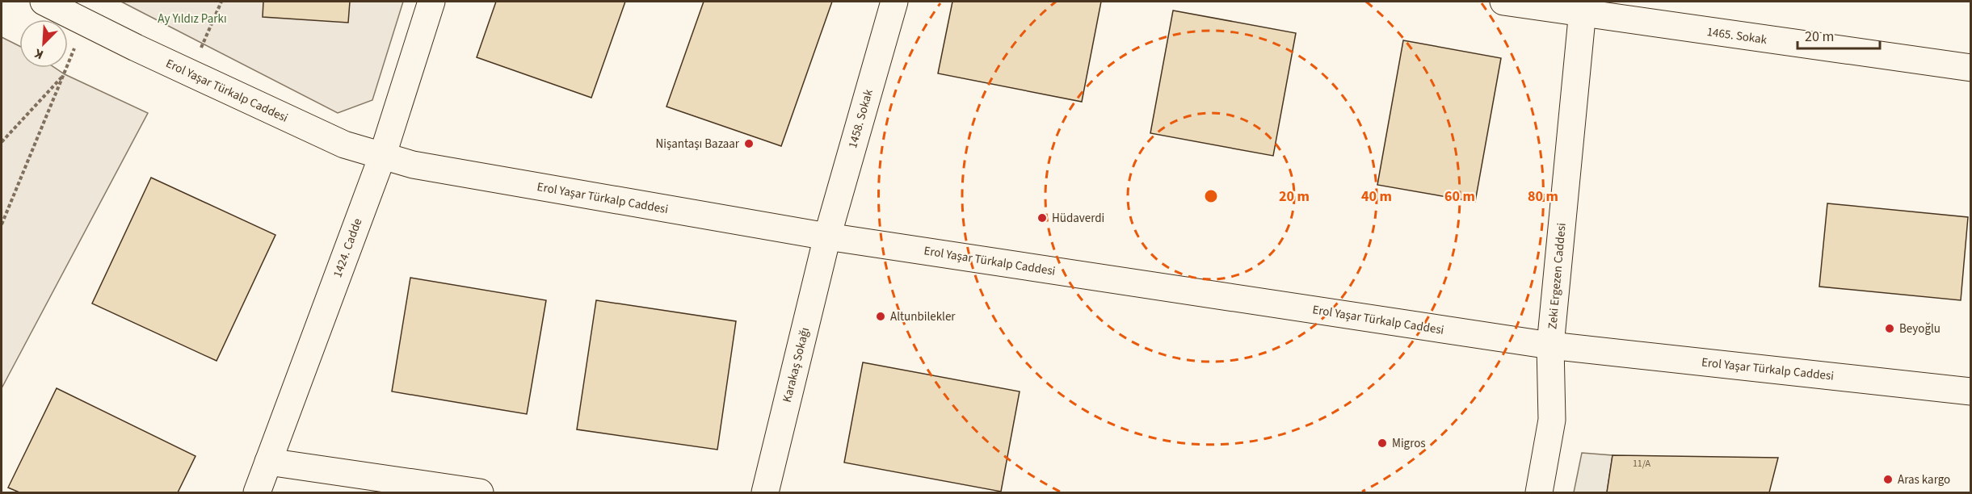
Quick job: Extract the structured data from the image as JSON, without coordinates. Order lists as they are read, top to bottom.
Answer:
{
  "streets": {
    "street": [
      "1465. Sokak",
      "Erol Yaşar Türkalp Caddesi",
      "1458. Sokak",
      "1424. Cadde",
      "Zeki Ergezen Caddesi",
      "Karakaş Sokağı"
    ]
  },
  "crossings": [
    ["1465. Sokak", "Zeki Ergezen Caddesi"],
    ["Erol Yaşar Türkalp Caddesi", "1458. Sokak"],
    ["Erol Yaşar Türkalp Caddesi", "1424. Cadde"],
    ["Erol Yaşar Türkalp Caddesi", "Zeki Ergezen Caddesi"],
    ["Erol Yaşar Türkalp Caddesi", "Karakaş Sokağı"],
    ["1458. Sokak", "Karakaş Sokağı"]
  ],
  "parks": ["Ay Yıldız Parkı"],
  "places": [
    "Nişantaşı Bazaar",
    "Hüdaverdi",
    "Altunbilekler",
    "Beyoğlu",
    "Migros",
    "Aras kargo"
  ],
  "house_numbers": ["11/A"],
  "scale_bar": "20 m",
  "north": "bottom left",
  "rings": [
    "20 m",
    "40 m",
    "60 m",
    "80 m"
  ]
}
